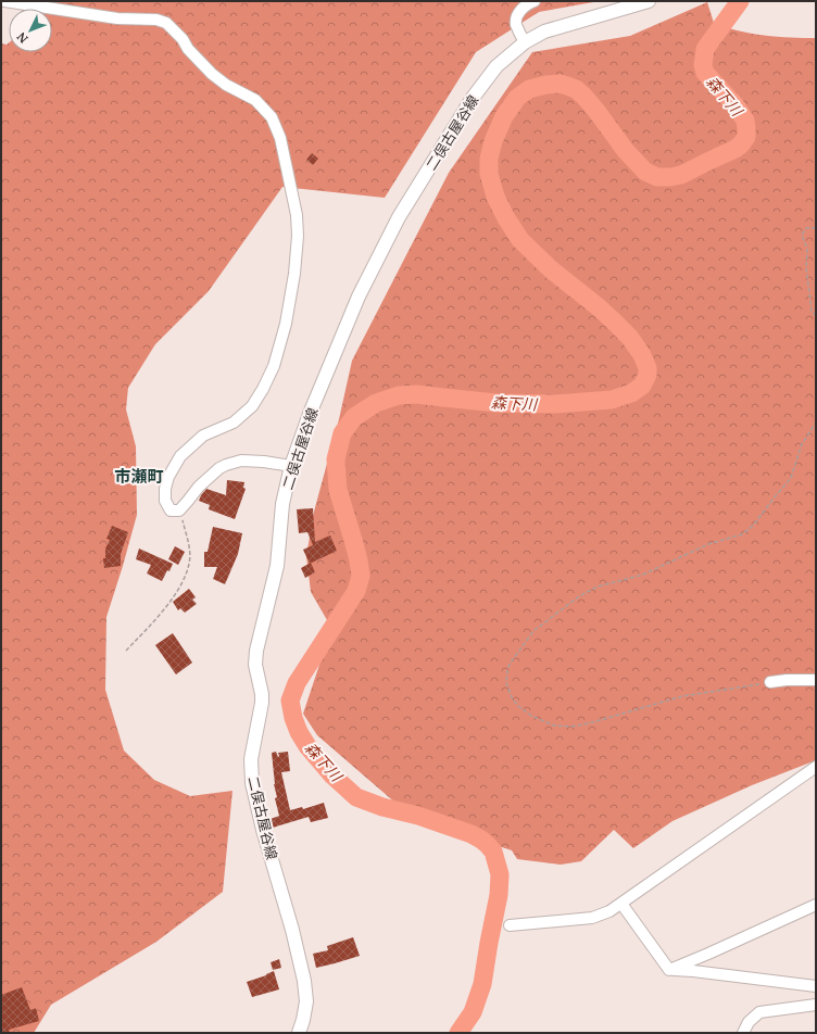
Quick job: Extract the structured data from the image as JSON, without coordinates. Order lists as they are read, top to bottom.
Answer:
{
  "streets": {
    "main road": ["二俣古屋谷線"]
  },
  "districts": ["市瀬町"],
  "water": ["森下川"],
  "north": "bottom left"
}
